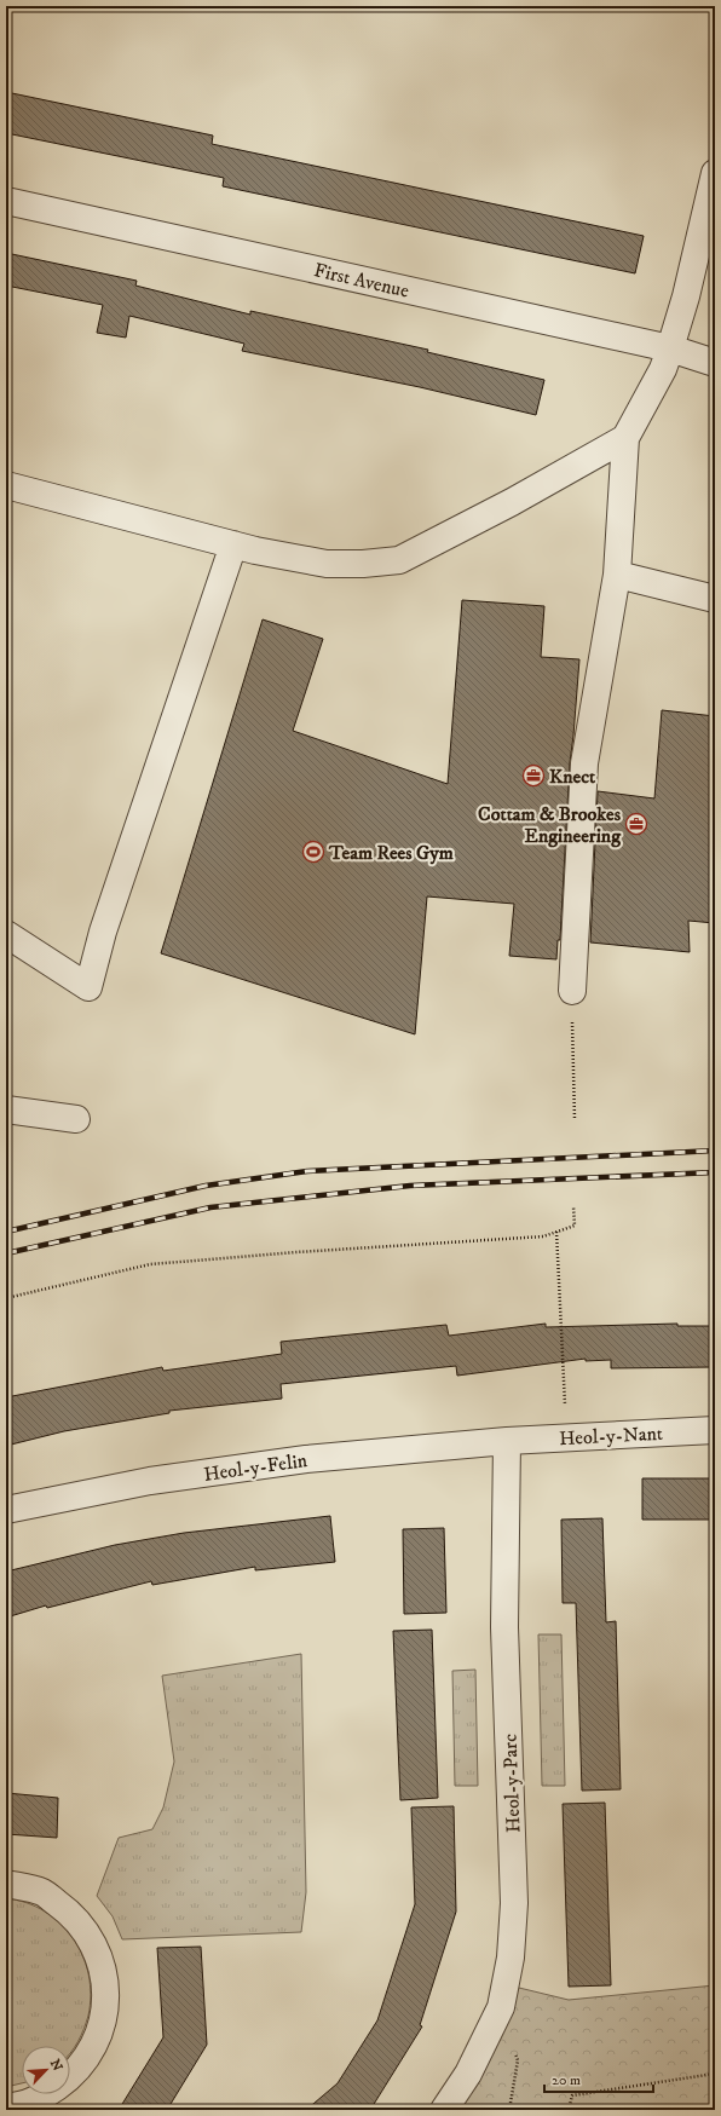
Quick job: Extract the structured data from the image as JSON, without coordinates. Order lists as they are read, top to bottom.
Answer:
{
  "streets": {
    "street": [
      "First Avenue",
      "Heol-y-Nant",
      "Heol-y-Felin",
      "Heol-y-Parc"
    ]
  },
  "crossings": [
    ["Heol-y-Nant", "Heol-y-Felin"],
    ["Heol-y-Nant", "Heol-y-Parc"],
    ["Heol-y-Felin", "Heol-y-Parc"]
  ],
  "places": {
    "office": ["Knect", "Cottam & Brookes Engineering"],
    "sports": ["Team Rees Gym"]
  },
  "scale_bar": "20 m",
  "north": "top right"
}
